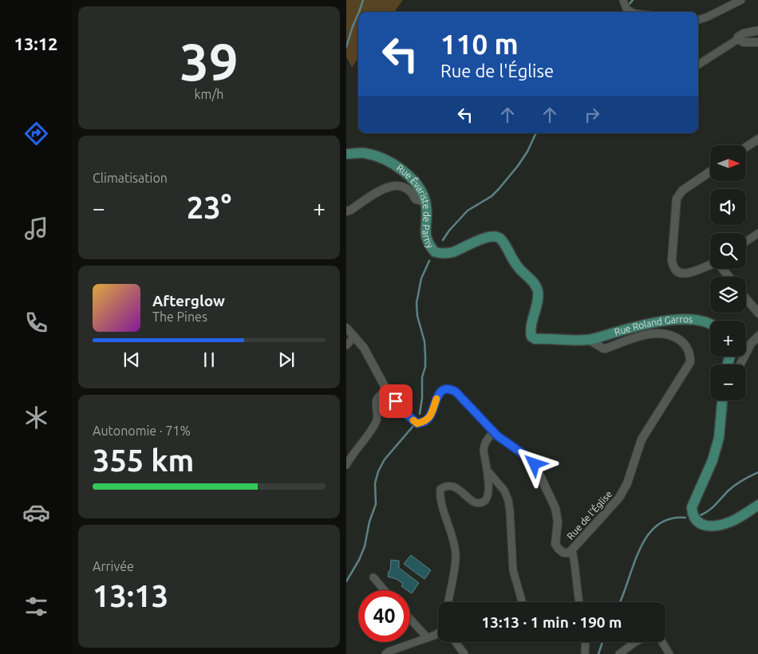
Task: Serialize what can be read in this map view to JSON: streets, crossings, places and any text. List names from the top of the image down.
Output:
{
  "streets": {
    "main road": ["Rue Évariste de Parny", "Rue Roland Garros"],
    "street": ["Rue de l'Église"]
  },
  "crossings": [
    ["Rue Évariste de Parny", "Rue Roland Garros"],
    ["Rue Évariste de Parny", "Rue de l'Église"],
    ["Rue Roland Garros", "Rue de l'Église"]
  ],
  "north": "right",
  "page": {
    "tabs": "13:12",
    "tile": [
      ["39", "km/h"],
      "Climatisation",
      ["Autonomie · 71%", "355 km"],
      ["Arrivée", "13:13"]
    ],
    "turn": ["110 m", "Rue de l'Église"],
    "map_buttons": ["+", "−"],
    "heat": ["−", "23°", "+"],
    "song": ["Afterglow", "The Pines"],
    "limit": "40",
    "trip": "13:13 · 1 min · 190 m"
  }
}
